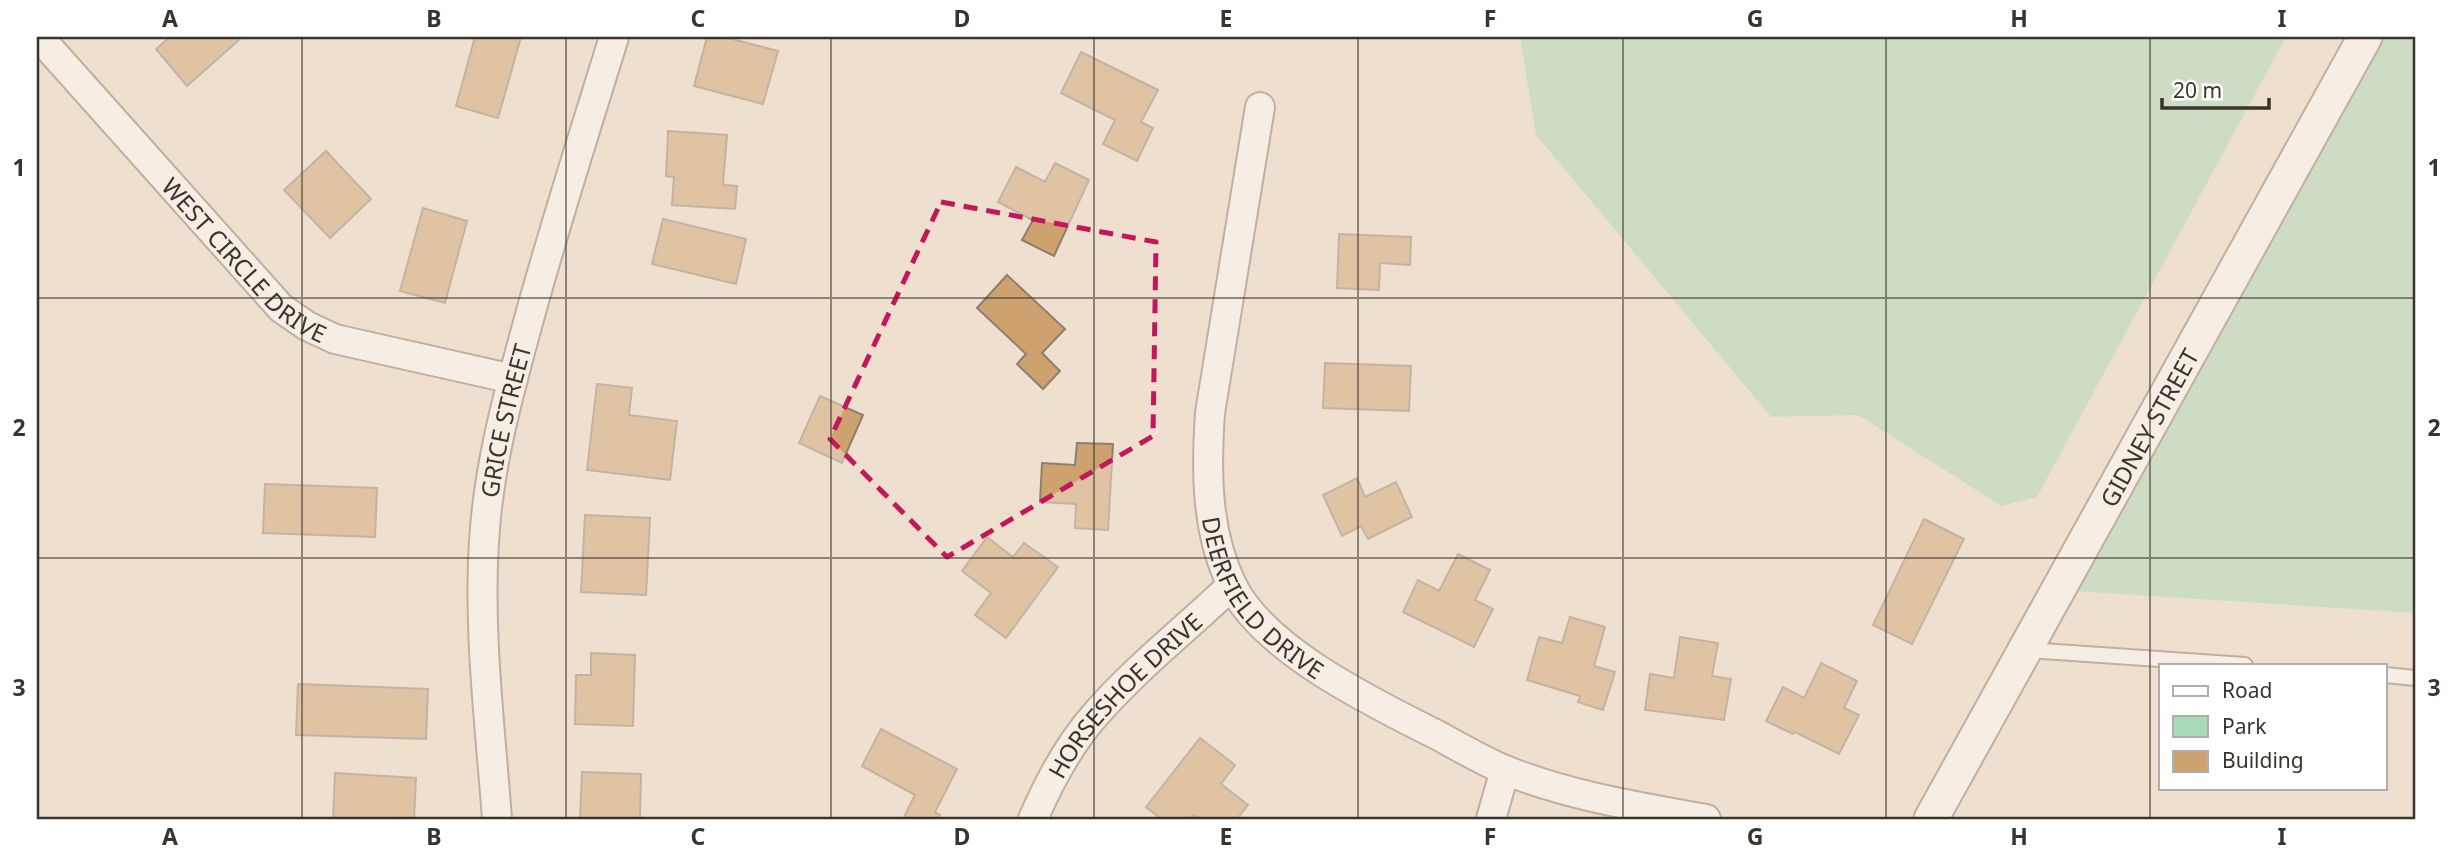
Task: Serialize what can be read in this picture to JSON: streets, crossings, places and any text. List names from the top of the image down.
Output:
{
  "streets": {
    "street": [
      "WEST CIRCLE DRIVE",
      "GRICE STREET",
      "GIDNEY STREET",
      "DEERFIELD DRIVE",
      "HORSESHOE DRIVE"
    ]
  },
  "crossings": [
    ["WEST CIRCLE DRIVE", "GRICE STREET"],
    ["DEERFIELD DRIVE", "HORSESHOE DRIVE"]
  ],
  "legend": ["Road", "Park", "Building"],
  "scale_bar": "20 m",
  "grid": {
    "columns": [
      "A",
      "B",
      "C",
      "D",
      "E",
      "F",
      "G",
      "H",
      "I"
    ],
    "rows": ["1", "2", "3"]
  }
}
